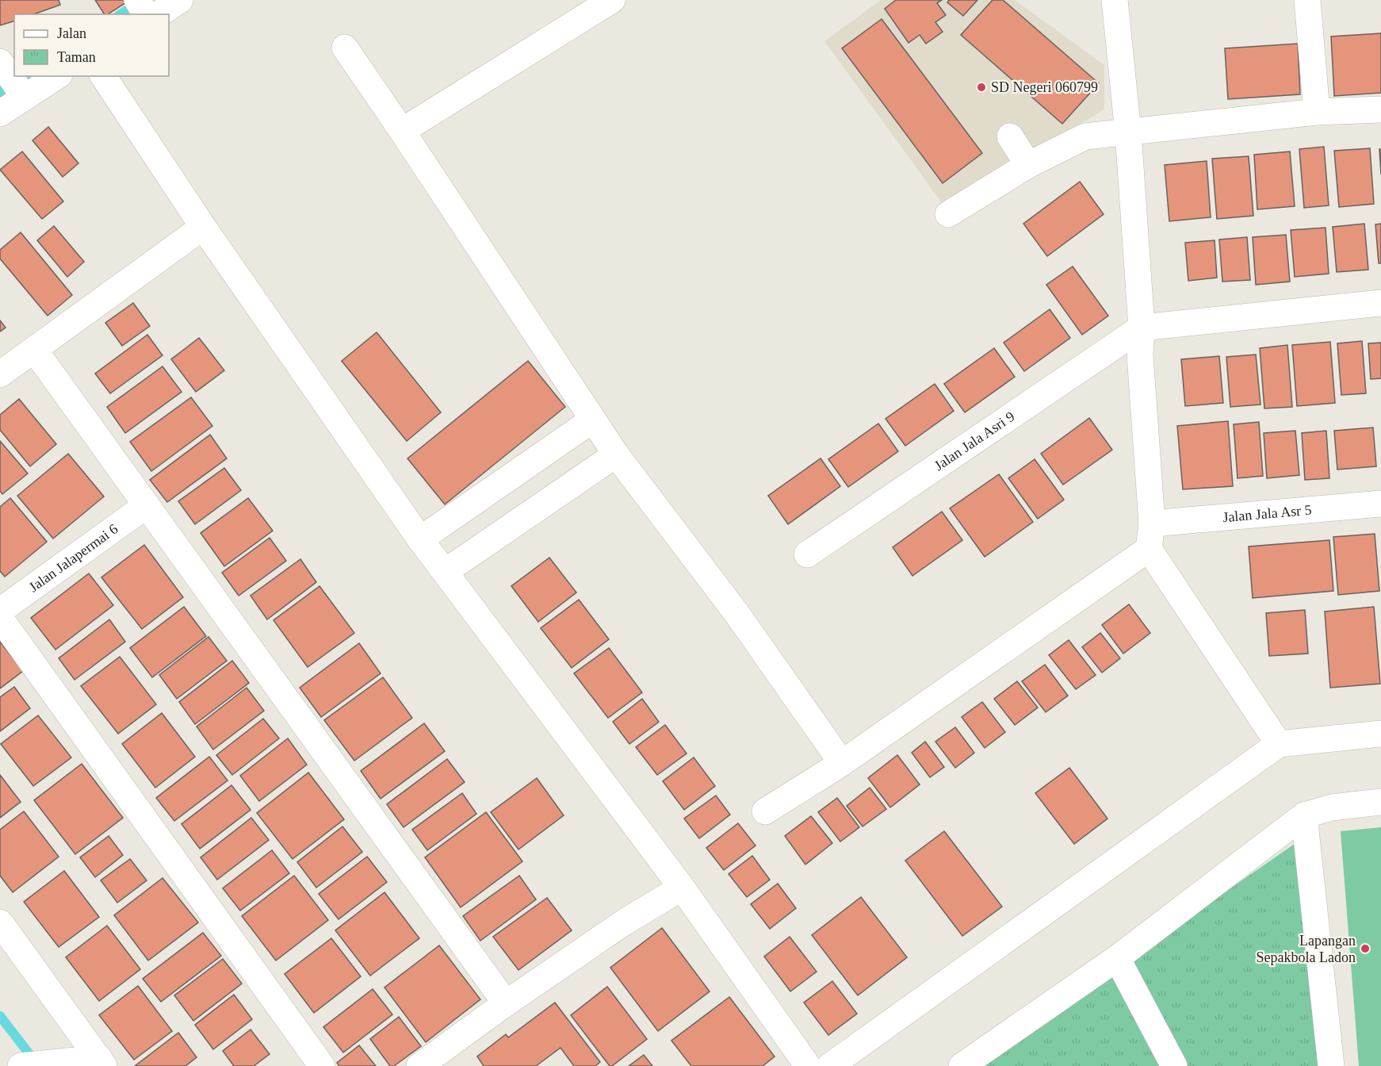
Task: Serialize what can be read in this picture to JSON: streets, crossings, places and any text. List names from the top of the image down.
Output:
{
  "streets": {
    "street": ["Jalan Jala Asri 9", "Jalan Jala Asr 5", "Jalan Jalapermai 6"]
  },
  "places": ["SD Negeri 060799", "Lapangan Sepakbola Ladon"],
  "legend": ["Jalan", "Taman"]
}
